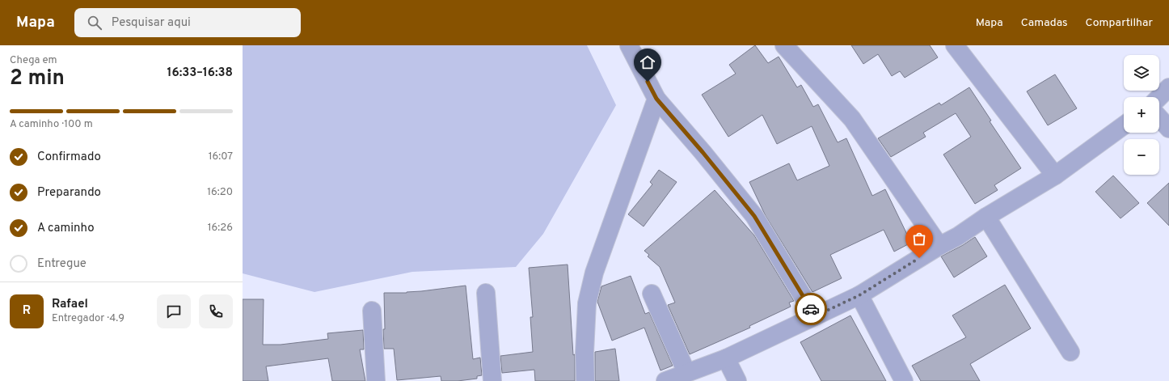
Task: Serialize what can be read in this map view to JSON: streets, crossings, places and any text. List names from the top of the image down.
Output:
{
  "page": {
    "header": "Mapa",
    "search": "Pesquisar aqui",
    "nav": ["Mapa", "Camadas", "Compartilhar"],
    "heading": ["2 min", "Chega em", "16:33–16:38"],
    "panel": ["Rafael", "Entregador · 4.9"],
    "map_buttons": ["+", "−"],
    "bar": "A caminho · 100 m",
    "list": [
      ["Confirmado", "16:07"],
      ["Preparando", "16:20"],
      ["A caminho", "16:26"],
      "Entregue"
    ],
    "round": "R"
  }
}
